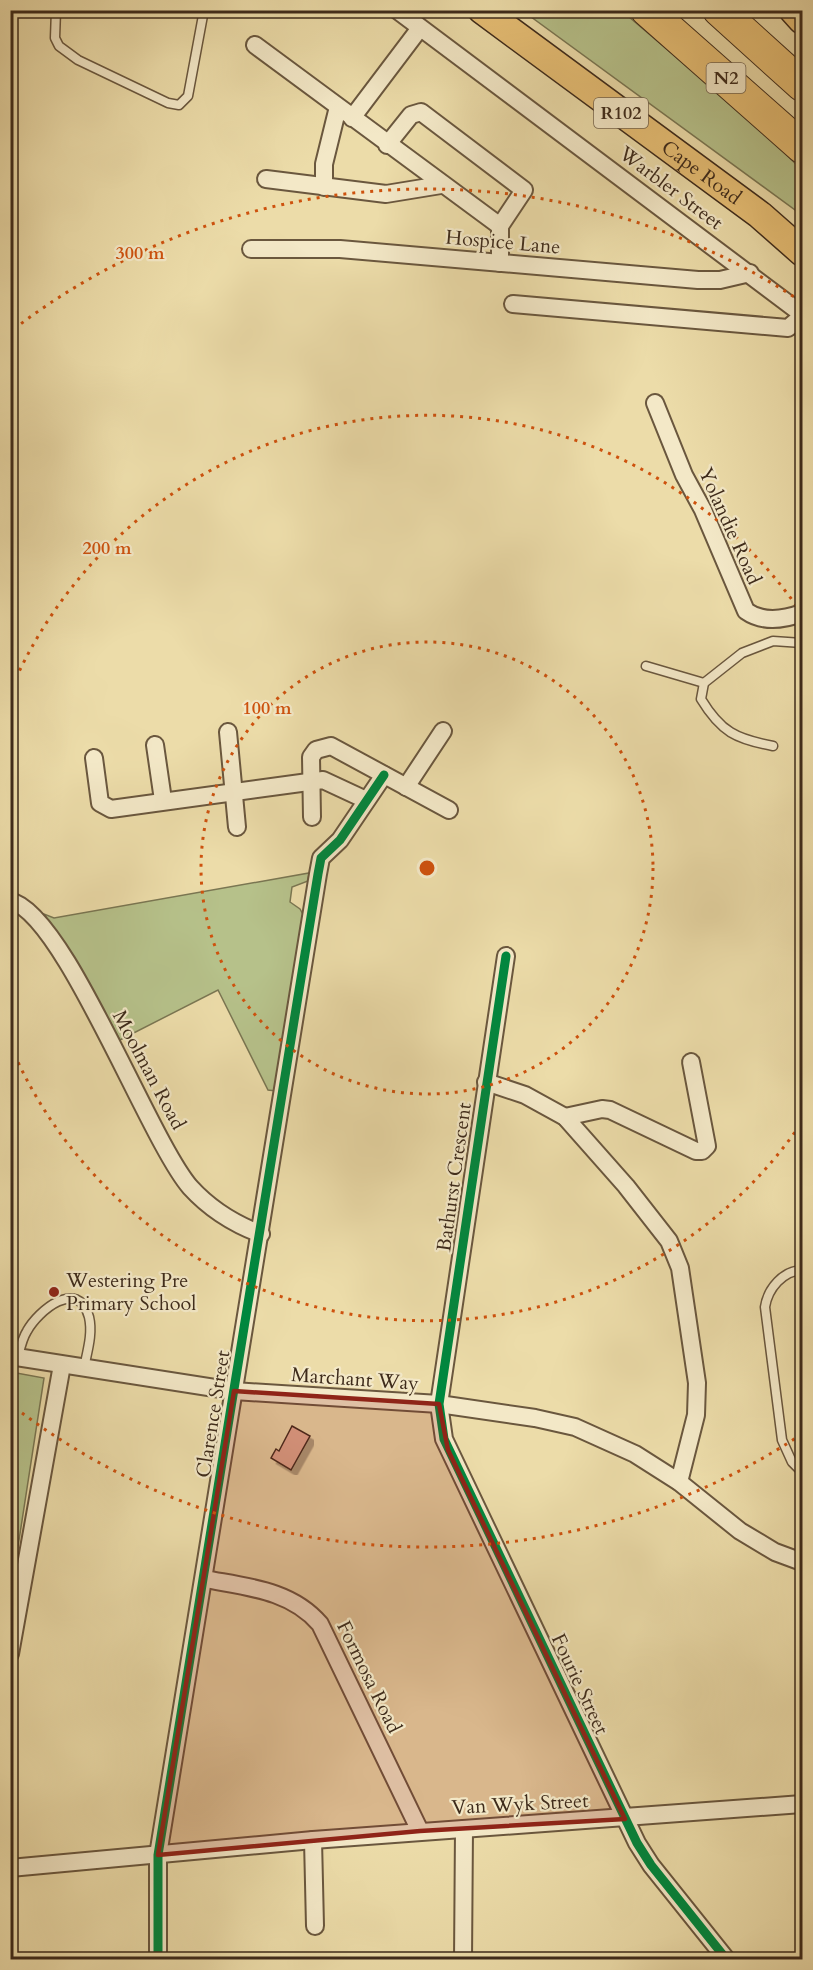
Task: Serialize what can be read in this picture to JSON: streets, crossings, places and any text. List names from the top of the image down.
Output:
{
  "streets": {
    "highway": ["N2"],
    "main road": ["R102", "Cape Road"],
    "street": [
      "Warbler Street",
      "Hospice Lane",
      "Yolandie Road",
      "Moolman Road",
      "Bathurst Crescent",
      "Marchant Way",
      "Clarence Street",
      "Formosa Road",
      "Fourie Street",
      "Van Wyk Street"
    ]
  },
  "crossings": [
    ["Warbler Street", "Hospice Lane"],
    ["Moolman Road", "Clarence Street"],
    ["Bathurst Crescent", "Marchant Way"],
    ["Bathurst Crescent", "Fourie Street"],
    ["Marchant Way", "Clarence Street"],
    ["Marchant Way", "Fourie Street"],
    ["Clarence Street", "Formosa Road"],
    ["Clarence Street", "Van Wyk Street"],
    ["Formosa Road", "Van Wyk Street"],
    ["Fourie Street", "Van Wyk Street"]
  ],
  "places": ["Westering Pre Primary School"],
  "rings": ["300 m", "200 m", "100 m"]
}
